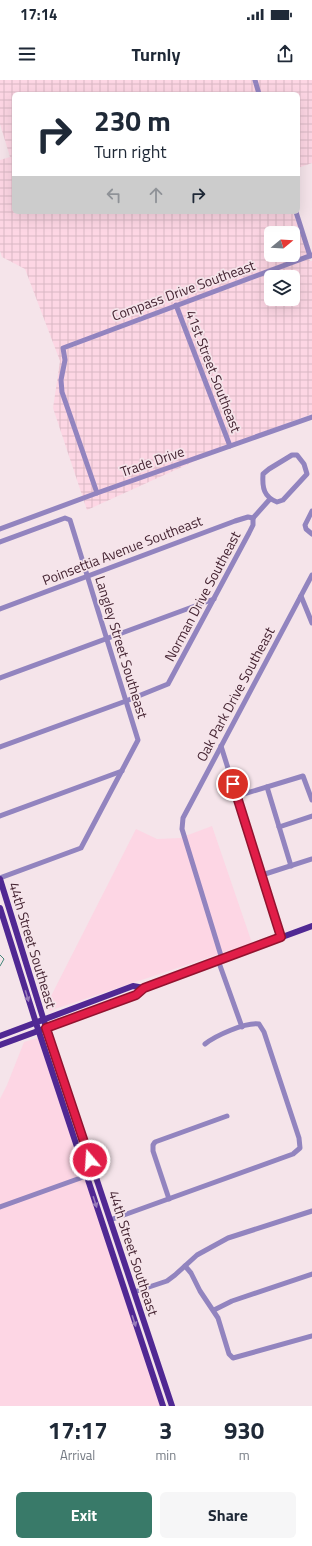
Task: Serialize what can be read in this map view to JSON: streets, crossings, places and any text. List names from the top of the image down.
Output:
{
  "streets": {
    "main road": ["44th Street Southeast"],
    "street": [
      "Compass Drive Southeast",
      "41st Street Southeast",
      "Trade Drive",
      "Poinsettia Avenue Southeast",
      "Norman Drive Southeast",
      "Langley Street Southeast",
      "Oak Park Drive Southeast"
    ]
  },
  "crossings": [
    ["Compass Drive Southeast", "41st Street Southeast"],
    ["Compass Drive Southeast", "Trade Drive"],
    ["41st Street Southeast", "Trade Drive"],
    ["Poinsettia Avenue Southeast", "Norman Drive Southeast"],
    ["Poinsettia Avenue Southeast", "Langley Street Southeast"],
    ["Norman Drive Southeast", "Langley Street Southeast"]
  ],
  "north": "right",
  "page": {
    "status": "17:14",
    "header": "Turnly",
    "turn": ["230 m", "Turn right"],
    "eta": [
      "17:17",
      "Arrival",
      "3",
      "min",
      "930",
      "m"
    ],
    "buttons": ["Exit", "Share"]
  }
}
